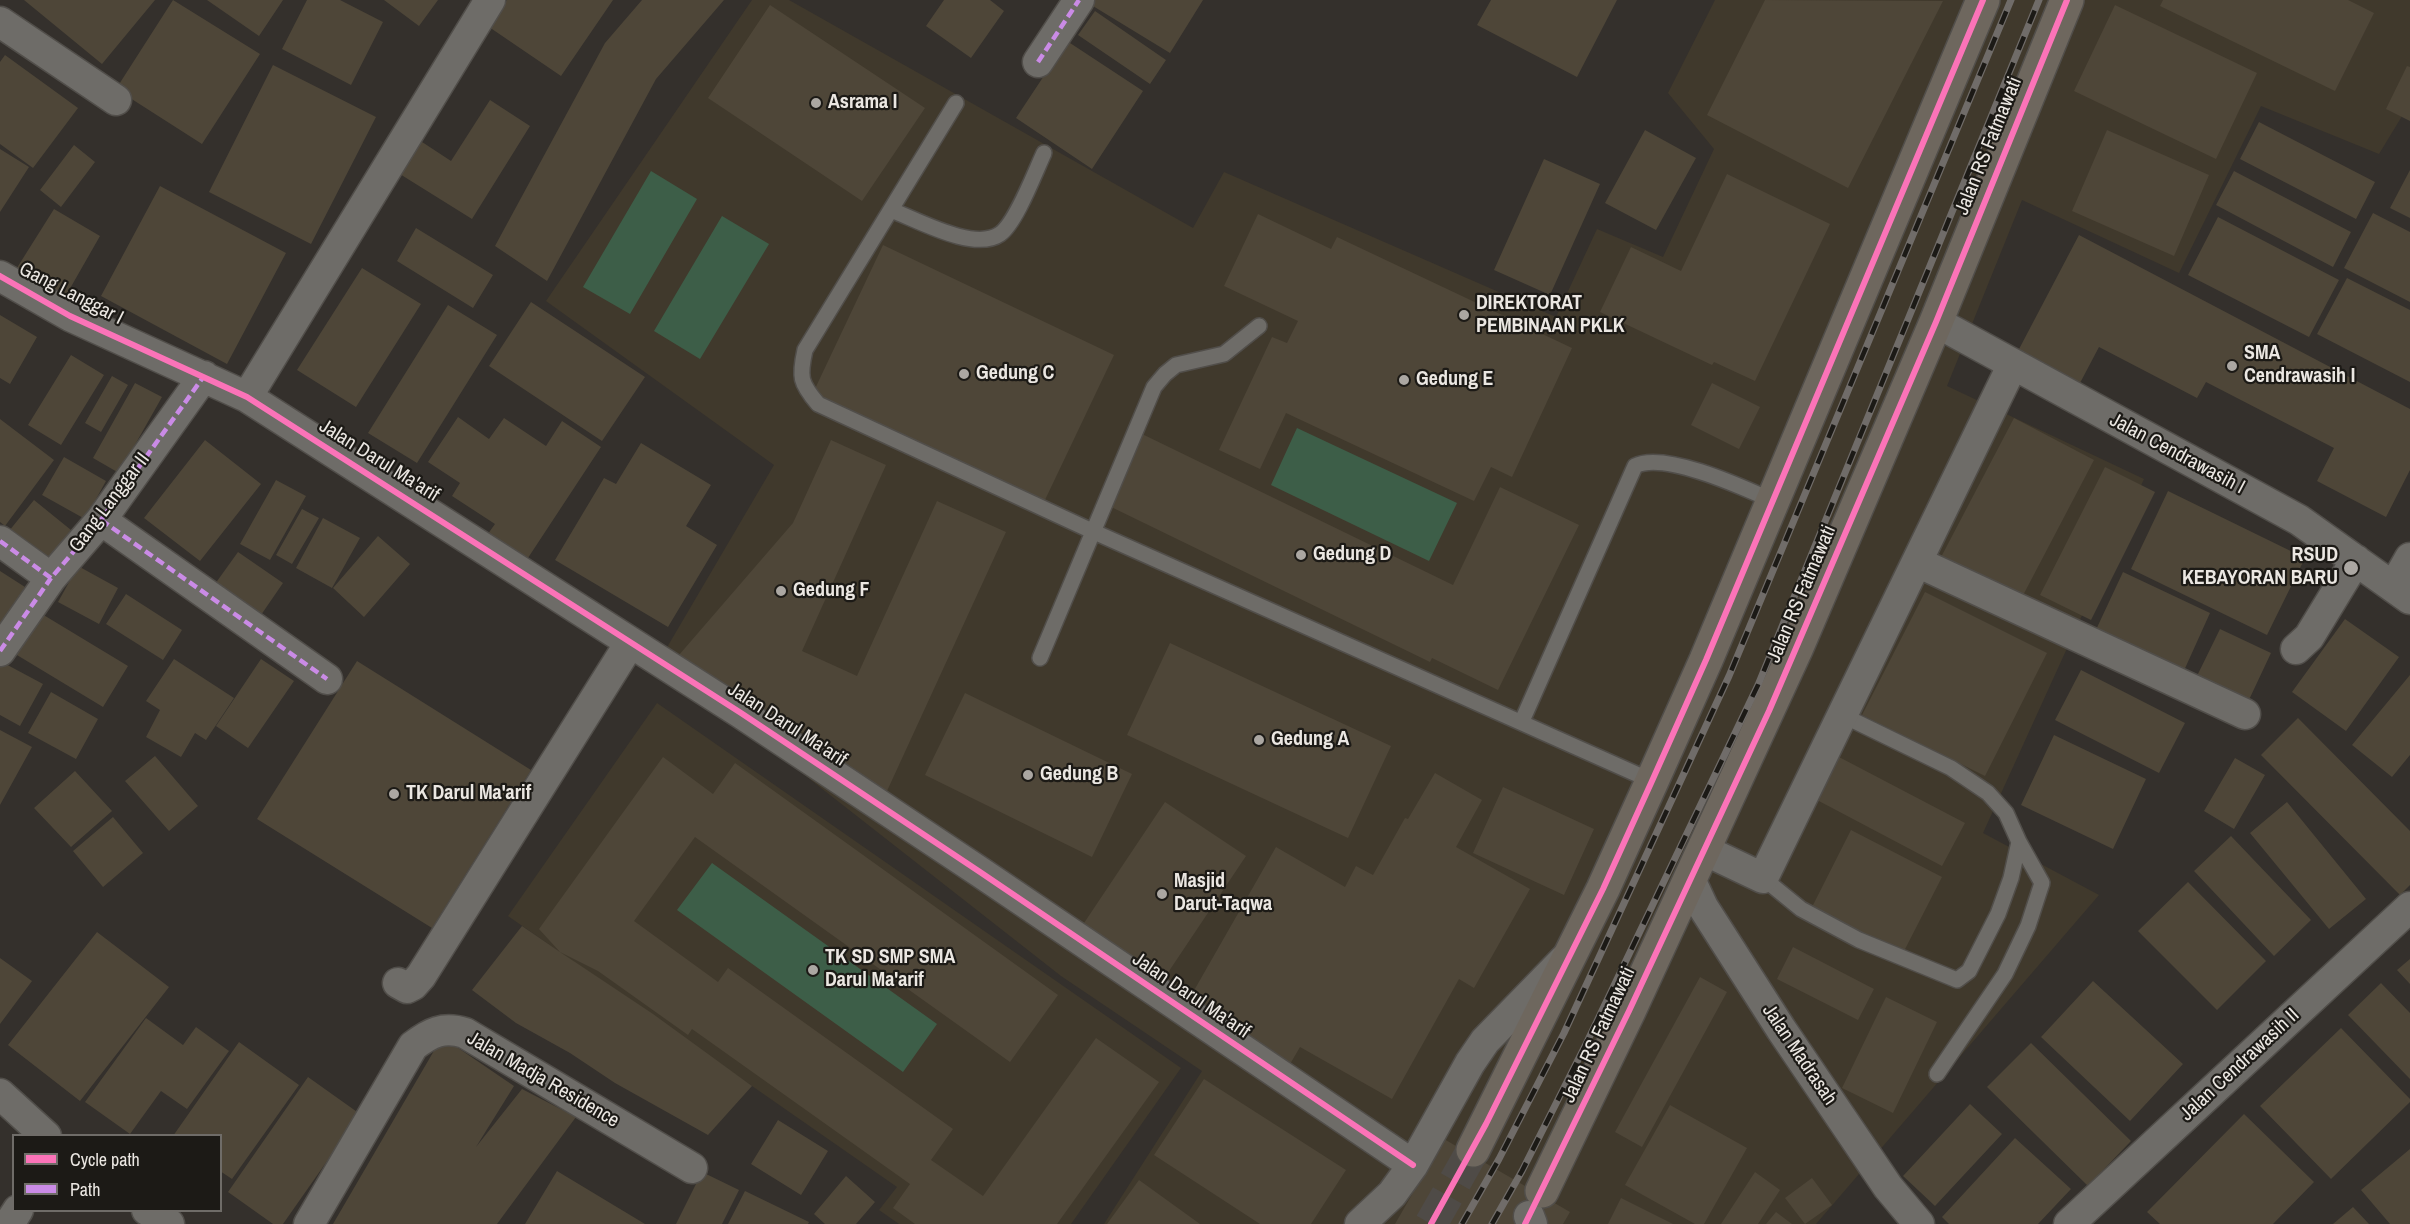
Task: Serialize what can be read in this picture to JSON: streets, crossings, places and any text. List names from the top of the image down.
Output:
{
  "streets": {
    "main road": ["Jalan RS Fatmawati"],
    "street": [
      "Gang Langgar I",
      "Jalan Cendrawasih I",
      "Jalan Darul Ma'arif",
      "Gang Langgar II",
      "Jalan Madrasah",
      "Jalan Cendrawasih II",
      "Jalan Madja Residence"
    ]
  },
  "crossings": [
    ["Jalan RS Fatmawati", "Jalan Cendrawasih I"],
    ["Jalan RS Fatmawati", "Jalan Madrasah"],
    ["Gang Langgar I", "Jalan Darul Ma'arif"],
    ["Jalan Darul Ma'arif", "Gang Langgar II"]
  ],
  "places": [
    "Asrama I",
    "DIREKTORAT PEMBINAAN PKLK",
    "SMA Cendrawasih I",
    "Gedung C",
    "Gedung E",
    "Gedung D",
    "RSUD KEBAYORAN BARU",
    "Gedung F",
    "Gedung A",
    "Gedung B",
    "TK Darul Ma'arif",
    "Masjid Darut-Taqwa",
    "TK SD SMP SMA Darul Ma'arif"
  ],
  "legend": ["Cycle path", "Path"]
}
